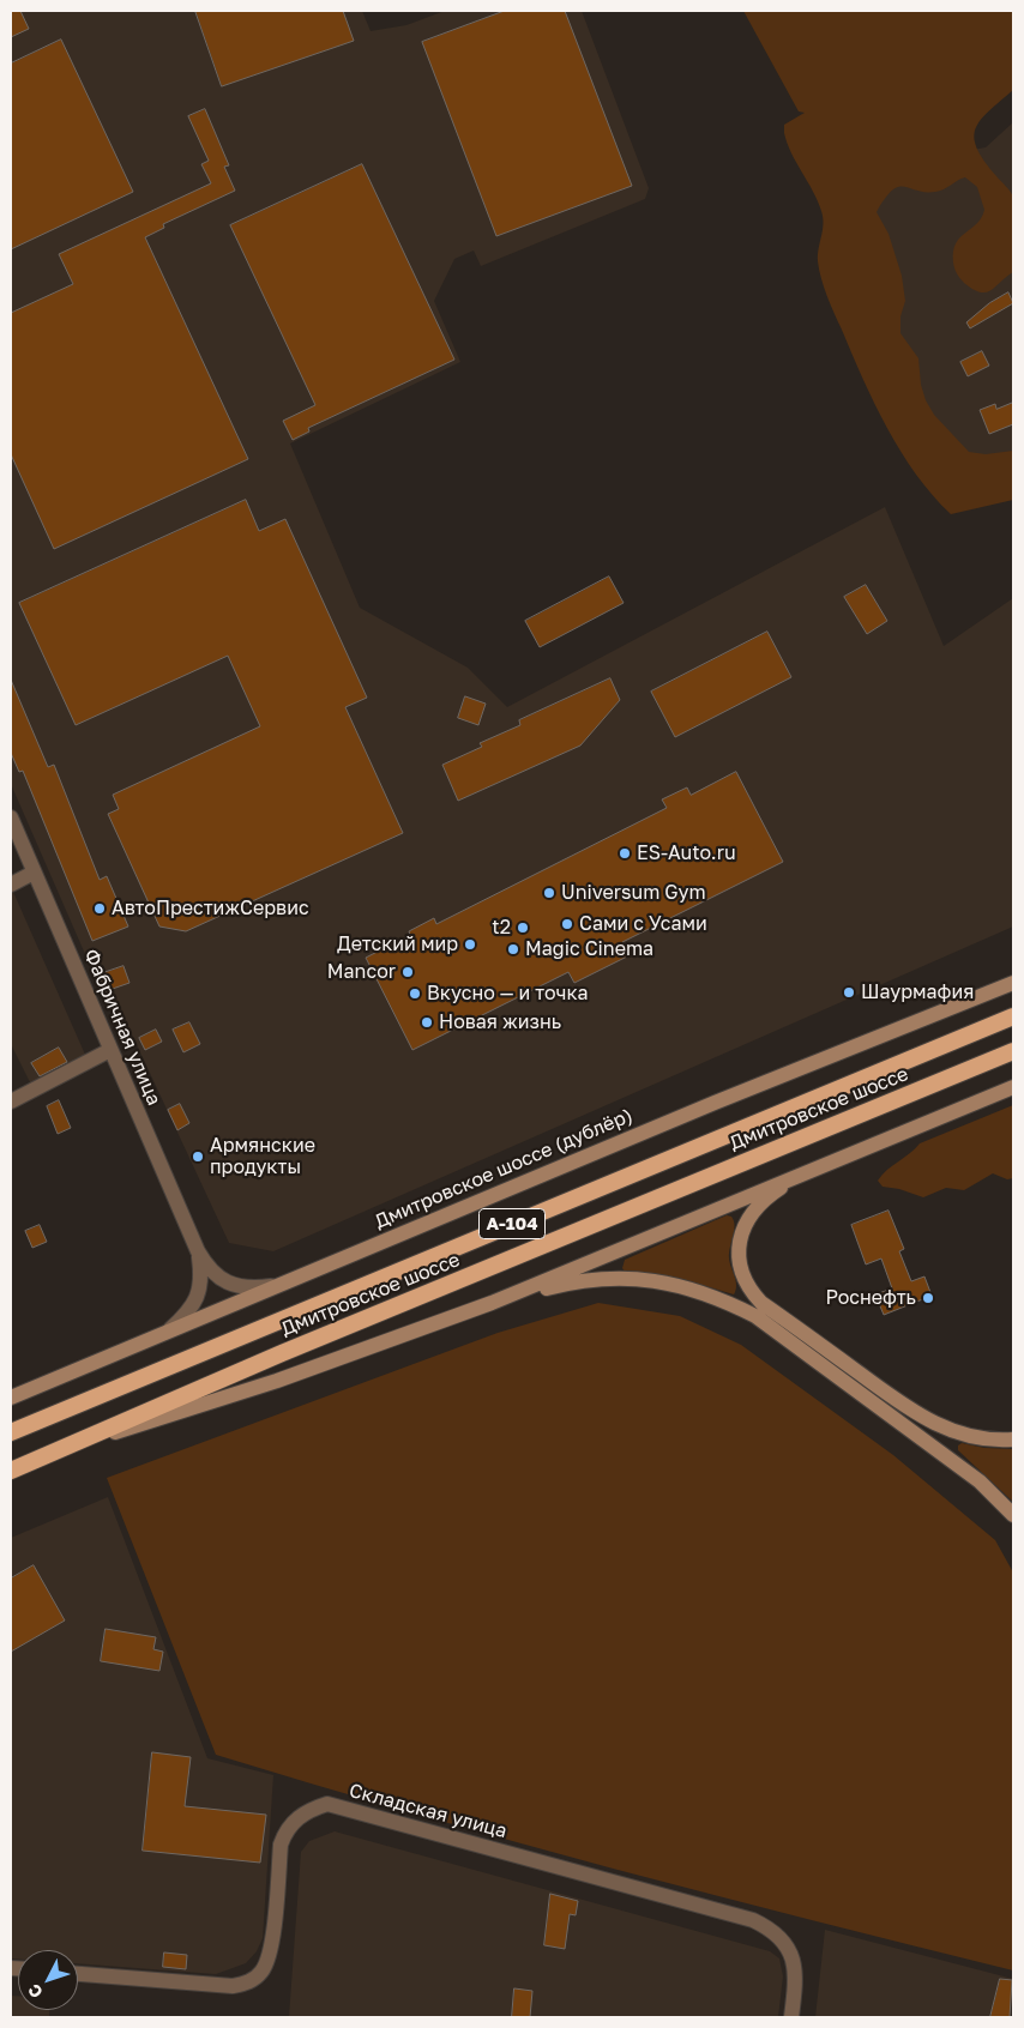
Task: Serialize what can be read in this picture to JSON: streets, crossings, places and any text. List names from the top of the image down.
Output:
{
  "streets": {
    "highway": ["Дмитровское шоссе", "А-104"],
    "main road": ["Дмитровское шоссе (дублёр)"],
    "street": ["Фабричная улица", "Складская улица"]
  },
  "crossings": [
    ["Фабричная улица", "Дмитровское шоссе (дублёр)"]
  ],
  "places": [
    "ES-Auto.ru",
    "Universum Gym",
    "АвтоПрестижСервис",
    "Сами с Усами",
    "t2",
    "Детский мир",
    "Magic Cinema",
    "Mancor",
    "Шаурмафия",
    "Вкусно — и точка",
    "Новая жизнь",
    "Армянские продукты",
    "Роснефть"
  ],
  "north": "bottom left"
}
